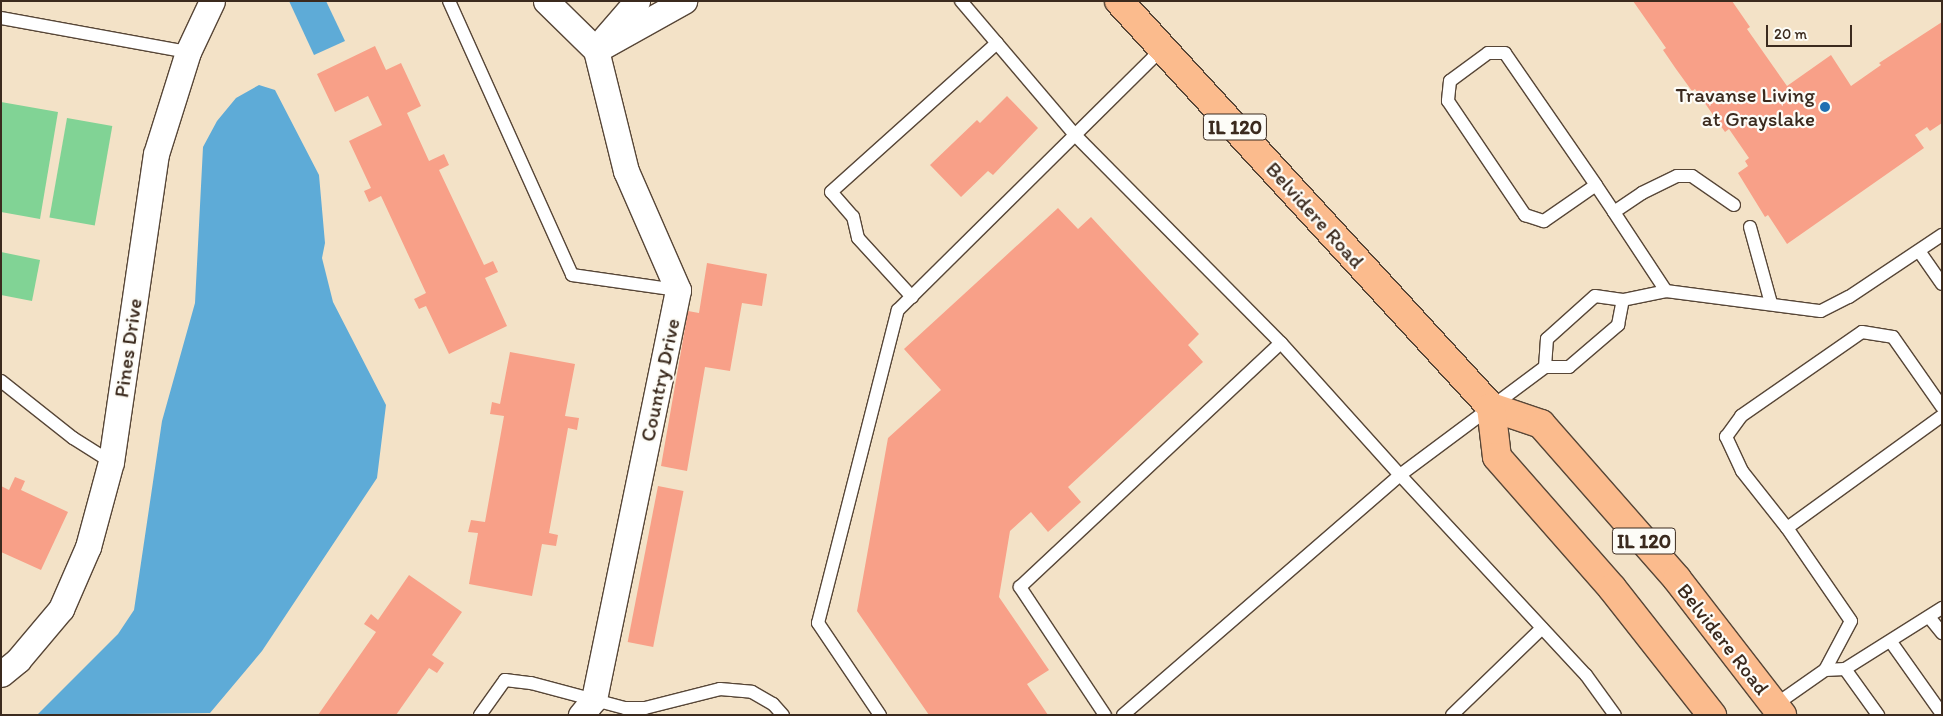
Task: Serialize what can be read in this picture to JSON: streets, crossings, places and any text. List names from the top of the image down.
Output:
{
  "streets": {
    "main road": ["IL 120", "Belvidere Road"],
    "street": ["Pines Drive", "Country Drive"]
  },
  "crossings": [
    ["IL 120", "Belvidere Road"]
  ],
  "places": ["Travanse Living at Grayslake"],
  "scale_bar": "20 m"
}
